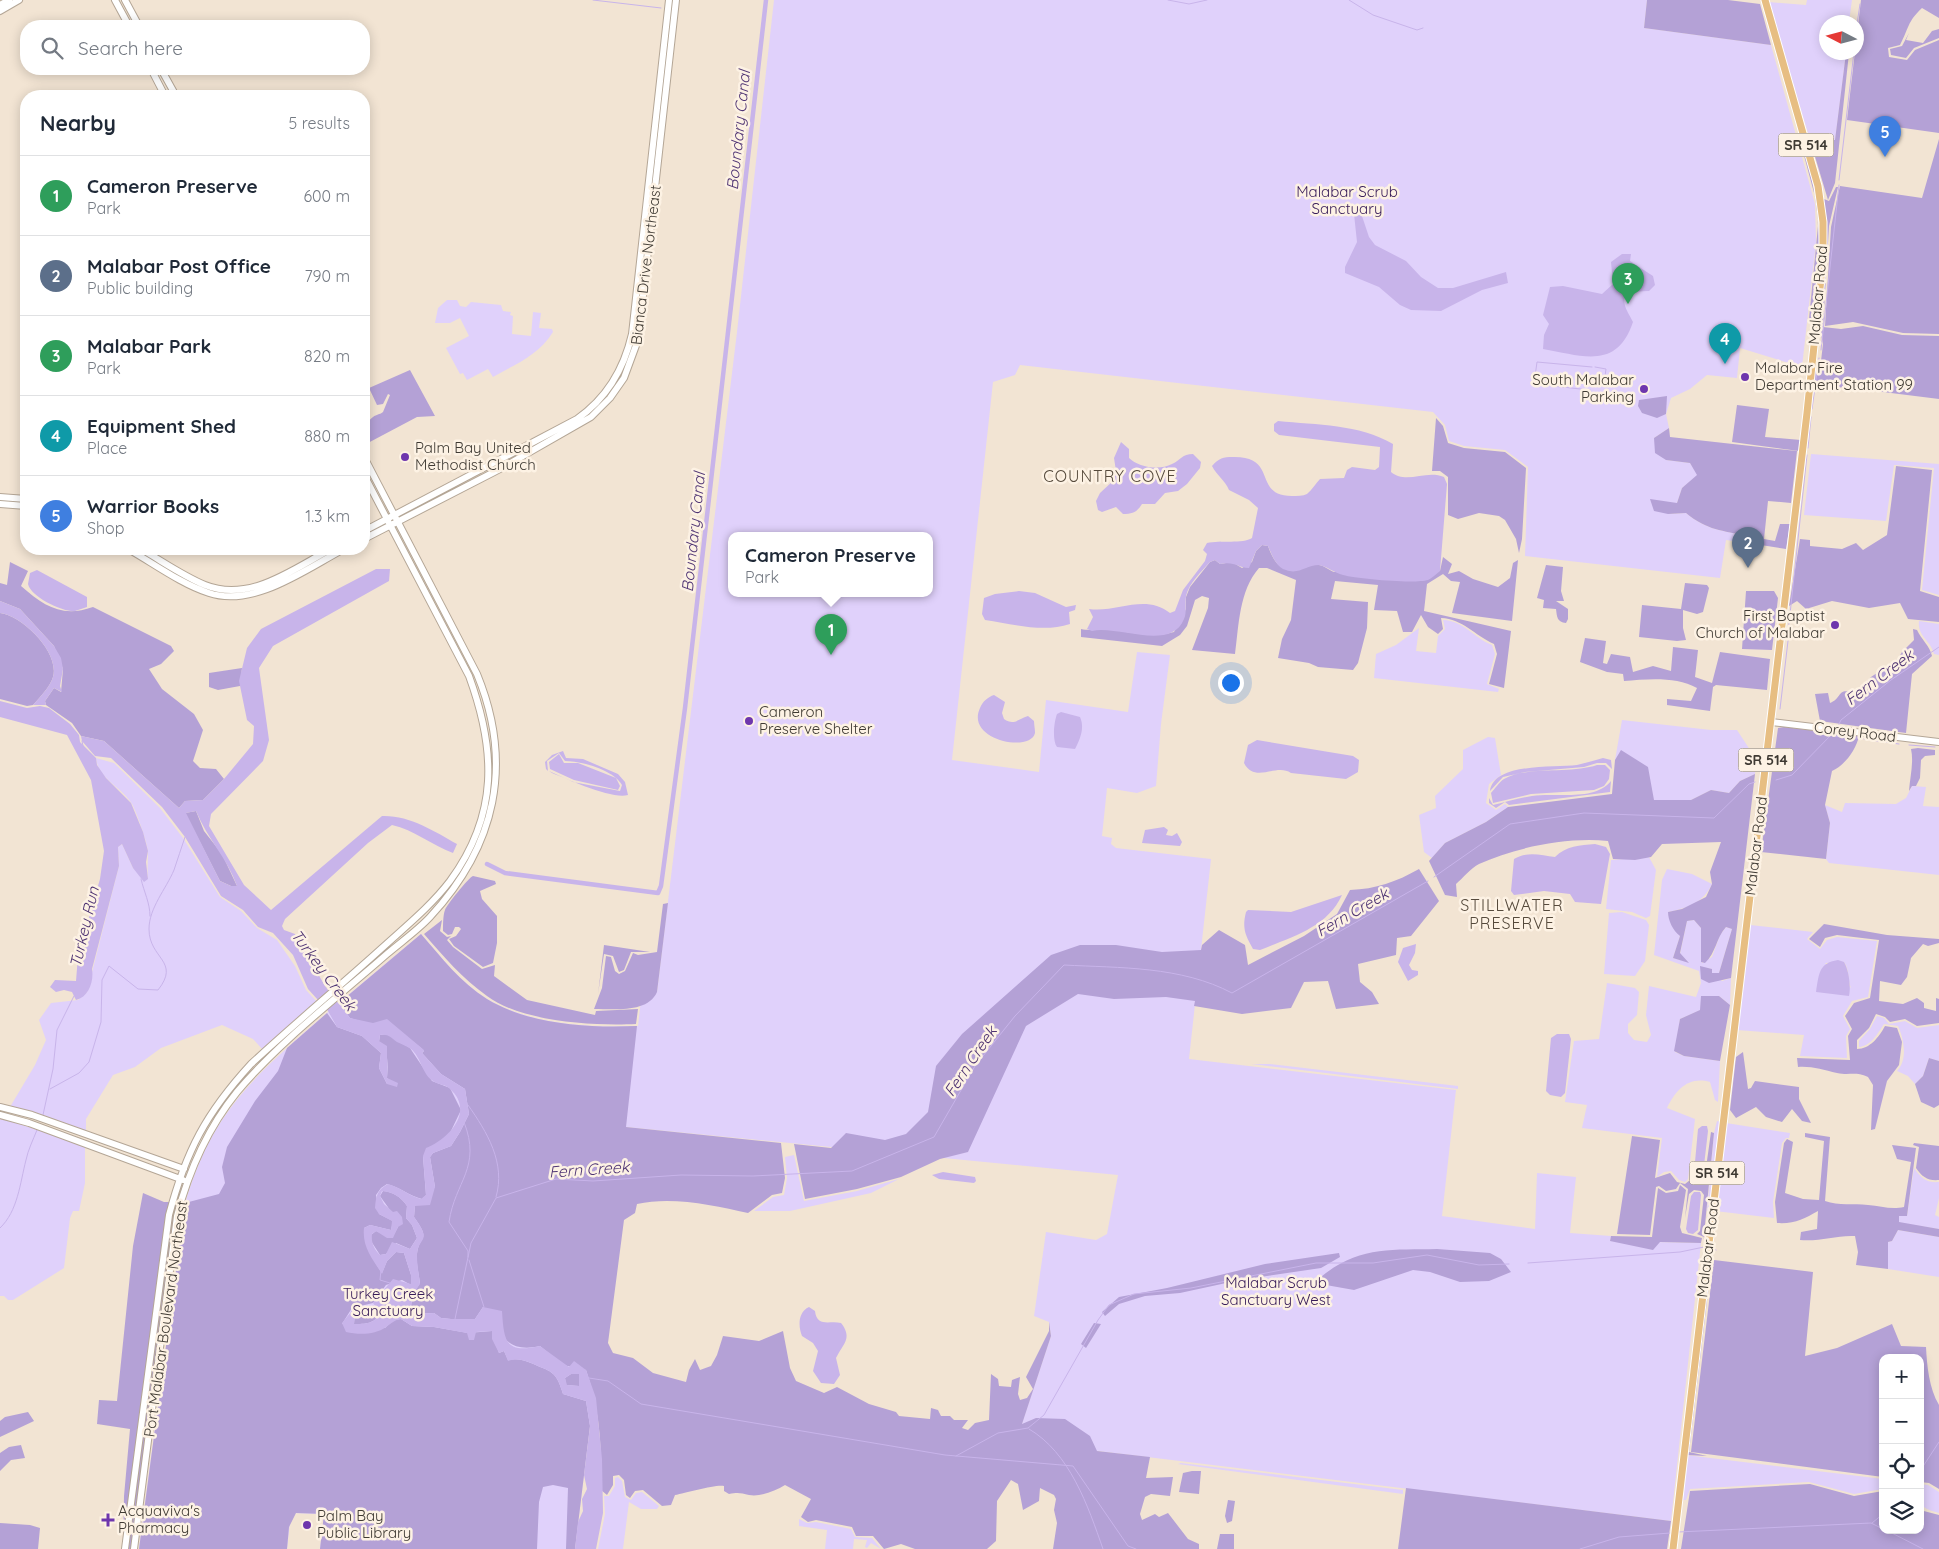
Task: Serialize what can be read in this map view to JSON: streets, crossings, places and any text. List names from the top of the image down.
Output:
{
  "streets": {
    "main road": ["SR 514", "Malabar Road"],
    "street": ["Bianca Drive Northeast", "Corey Road", "Port Malabar Boulevard Northeast"]
  },
  "crossings": [
    ["Bianca Drive Northeast", "Port Malabar Boulevard Northeast"],
    ["Malabar Road", "Corey Road"]
  ],
  "districts": ["COUNTRY COVE", "STILLWATER PRESERVE"],
  "water": [
    "Boundary Canal",
    "Fern Creek",
    "Turkey Run",
    "Turkey Creek"
  ],
  "parks": ["Malabar Scrub Sanctuary", "Malabar Scrub Sanctuary West", "Turkey Creek Sanctuary"],
  "places": {
    "other": [
      "Malabar Fire Department Station 99",
      "South Malabar Parking",
      "Palm Bay United Methodist Church",
      "First Baptist Church of Malabar",
      "Cameron Preserve Shelter",
      "Palm Bay Public Library"
    ],
    "health": ["Acquaviva's Pharmacy"]
  },
  "north": "left",
  "page": {
    "search": "Search here",
    "heading": ["Nearby", "5 results"],
    "pins": [
      "5",
      "3",
      "4",
      "2",
      "1"
    ],
    "list": [
      {
        "mark": "1",
        "name": "Cameron Preserve",
        "note": "Park",
        "value": "600 m"
      },
      {
        "mark": "2",
        "name": "Malabar Post Office",
        "note": "Public building",
        "value": "790 m"
      },
      {
        "mark": "3",
        "name": "Malabar Park",
        "note": "Park",
        "value": "820 m"
      },
      {
        "mark": "4",
        "name": "Equipment Shed",
        "note": "Place",
        "value": "880 m"
      },
      {
        "mark": "5",
        "name": "Warrior Books",
        "note": "Shop",
        "value": "1.3 km"
      }
    ],
    "popup": ["Cameron Preserve", "Park"],
    "map_buttons": ["+", "−"]
  }
}
